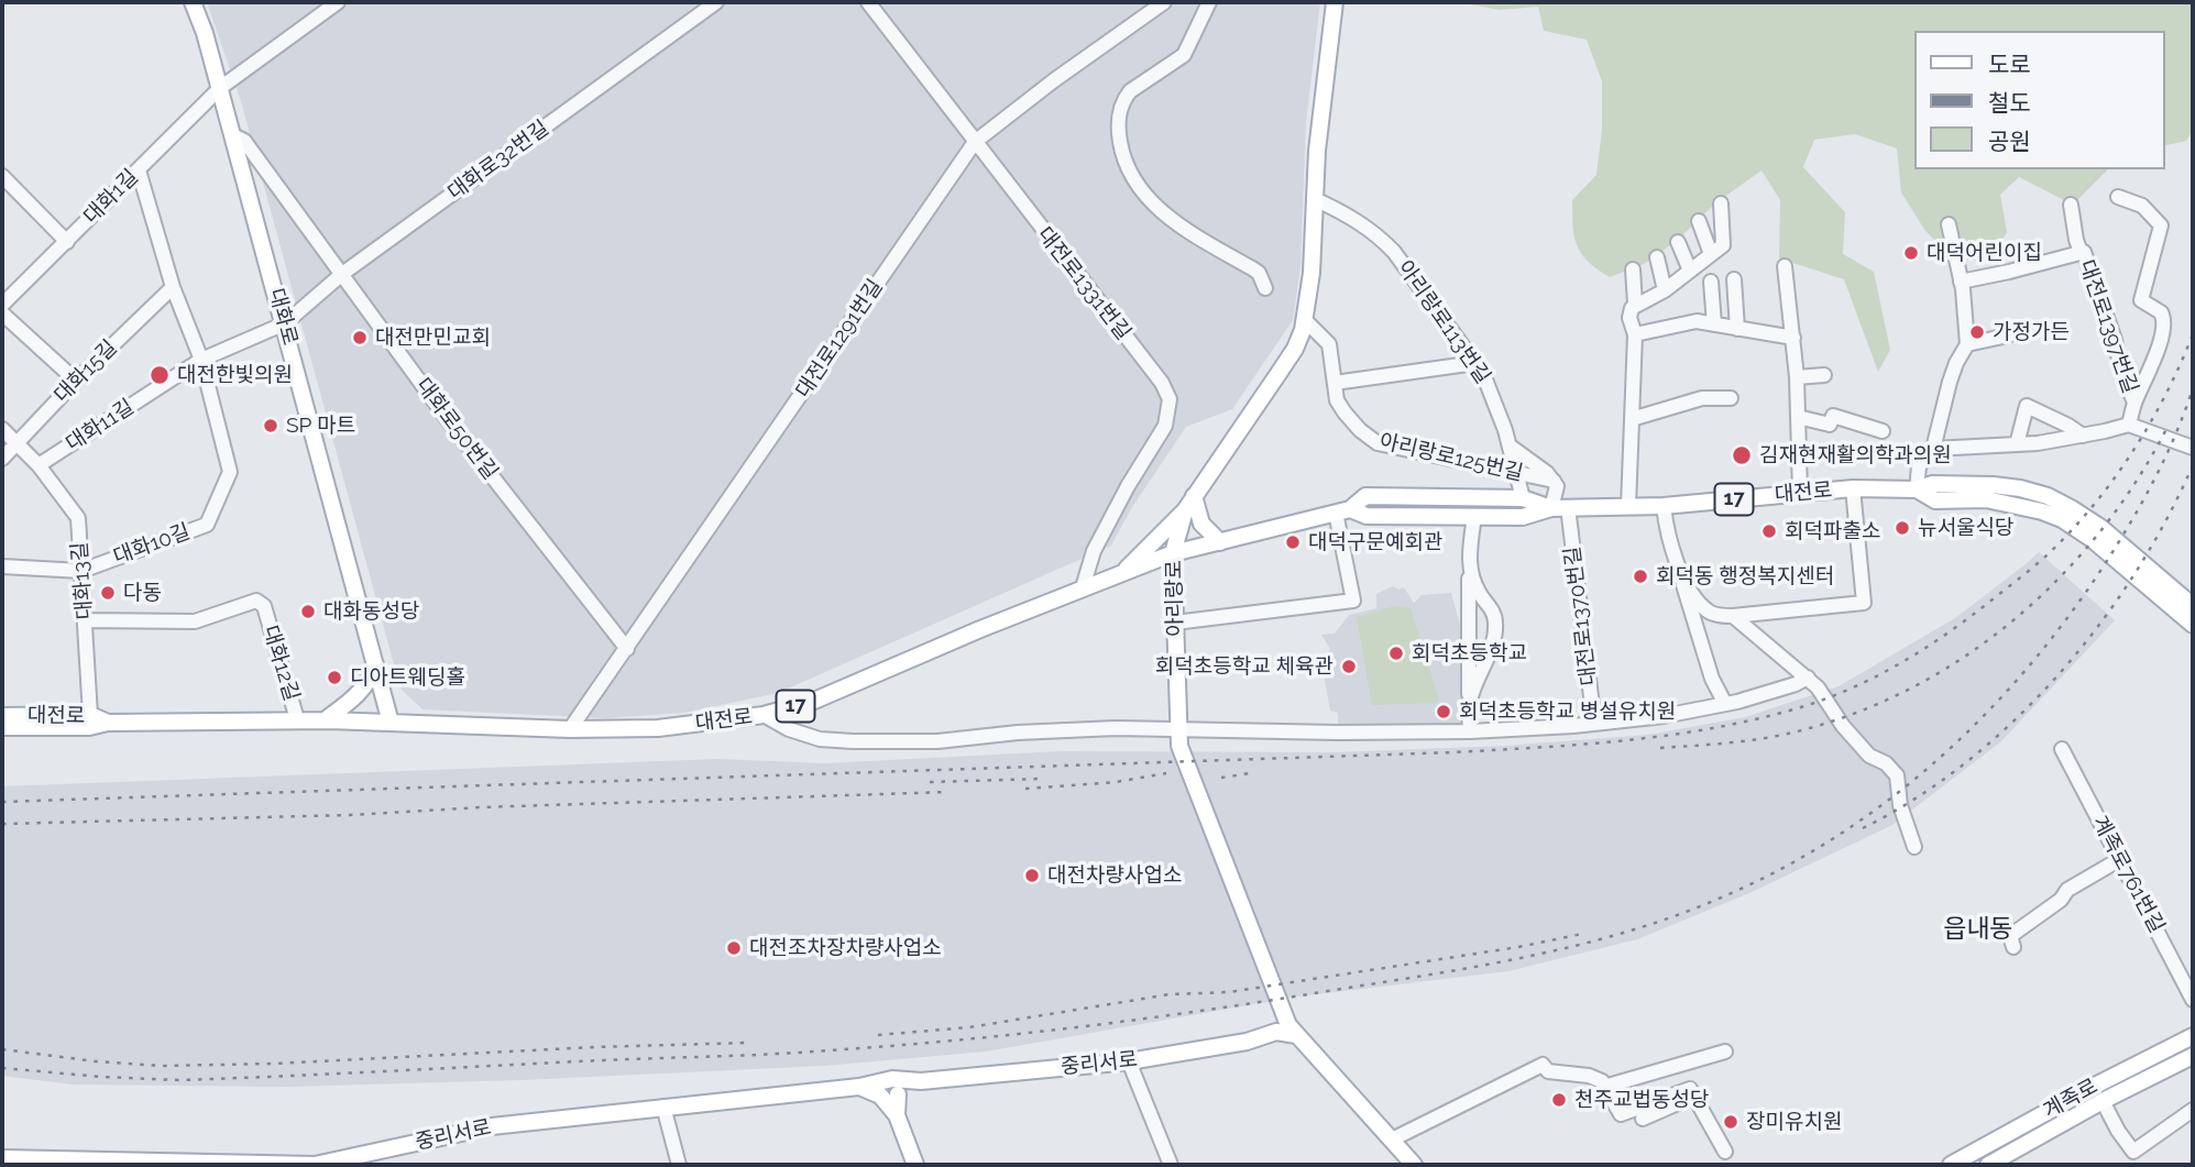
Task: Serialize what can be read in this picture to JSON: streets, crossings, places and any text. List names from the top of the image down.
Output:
{
  "streets": {
    "main road": [
      "대화로",
      "대전로",
      "17",
      "아리랑로",
      "중리서로",
      "계족로"
    ],
    "street": [
      "대화로32번길",
      "대화1길",
      "대전로1331번길",
      "아리랑로113번길",
      "대전로1397번길",
      "대전로1291번길",
      "대화15길",
      "대화11길",
      "대화로50번길",
      "아리랑로125번길",
      "대화10길",
      "대화13길",
      "대전로1370번길",
      "대화12길",
      "계족로761번길"
    ]
  },
  "crossings": [
    ["대화로32번길", "대화로"],
    ["대화로32번길", "대화11길"],
    ["대화로32번길", "대화로50번길"],
    ["대화1길", "대화로"],
    ["대화1길", "대화10길"],
    ["대전로1331번길", "대전로1291번길"],
    ["대전로1331번길", "대전로"],
    ["대화로", "대화11길"],
    ["대화로", "대화로50번길"],
    ["대화로", "대전로"],
    ["아리랑로113번길", "아리랑로125번길"],
    ["아리랑로113번길", "대전로"],
    ["아리랑로113번길", "아리랑로"],
    ["대전로1291번길", "대화로50번길"],
    ["대전로1291번길", "대전로"],
    ["대화15길", "대화10길"],
    ["대화15길", "대화13길"],
    ["대화11길", "대화10길"],
    ["대화11길", "대화13길"],
    ["아리랑로125번길", "아리랑로"],
    ["대전로", "대화13길"],
    ["대전로", "아리랑로"],
    ["대전로", "대전로1370번길"],
    ["대전로", "대화12길"],
    ["대화10길", "대화13길"],
    ["대화13길", "대화12길"],
    ["아리랑로", "중리서로"]
  ],
  "districts": ["읍내동"],
  "places": [
    "대덕어린이집",
    "가정가든",
    "대전만민교회",
    "대전한빛의원",
    "SP 마트",
    "김재현재활의학과의원",
    "뉴서울식당",
    "회덕파출소",
    "대덕구문예회관",
    "회덕동 행정복지센터",
    "다동",
    "대화동성당",
    "회덕초등학교",
    "회덕초등학교 체육관",
    "디아트웨딩홀",
    "회덕초등학교 병설유치원",
    "대전차량사업소",
    "대전조차장차량사업소",
    "천주교법동성당",
    "장미유치원"
  ],
  "legend": ["도로", "철도", "공원"]
}
